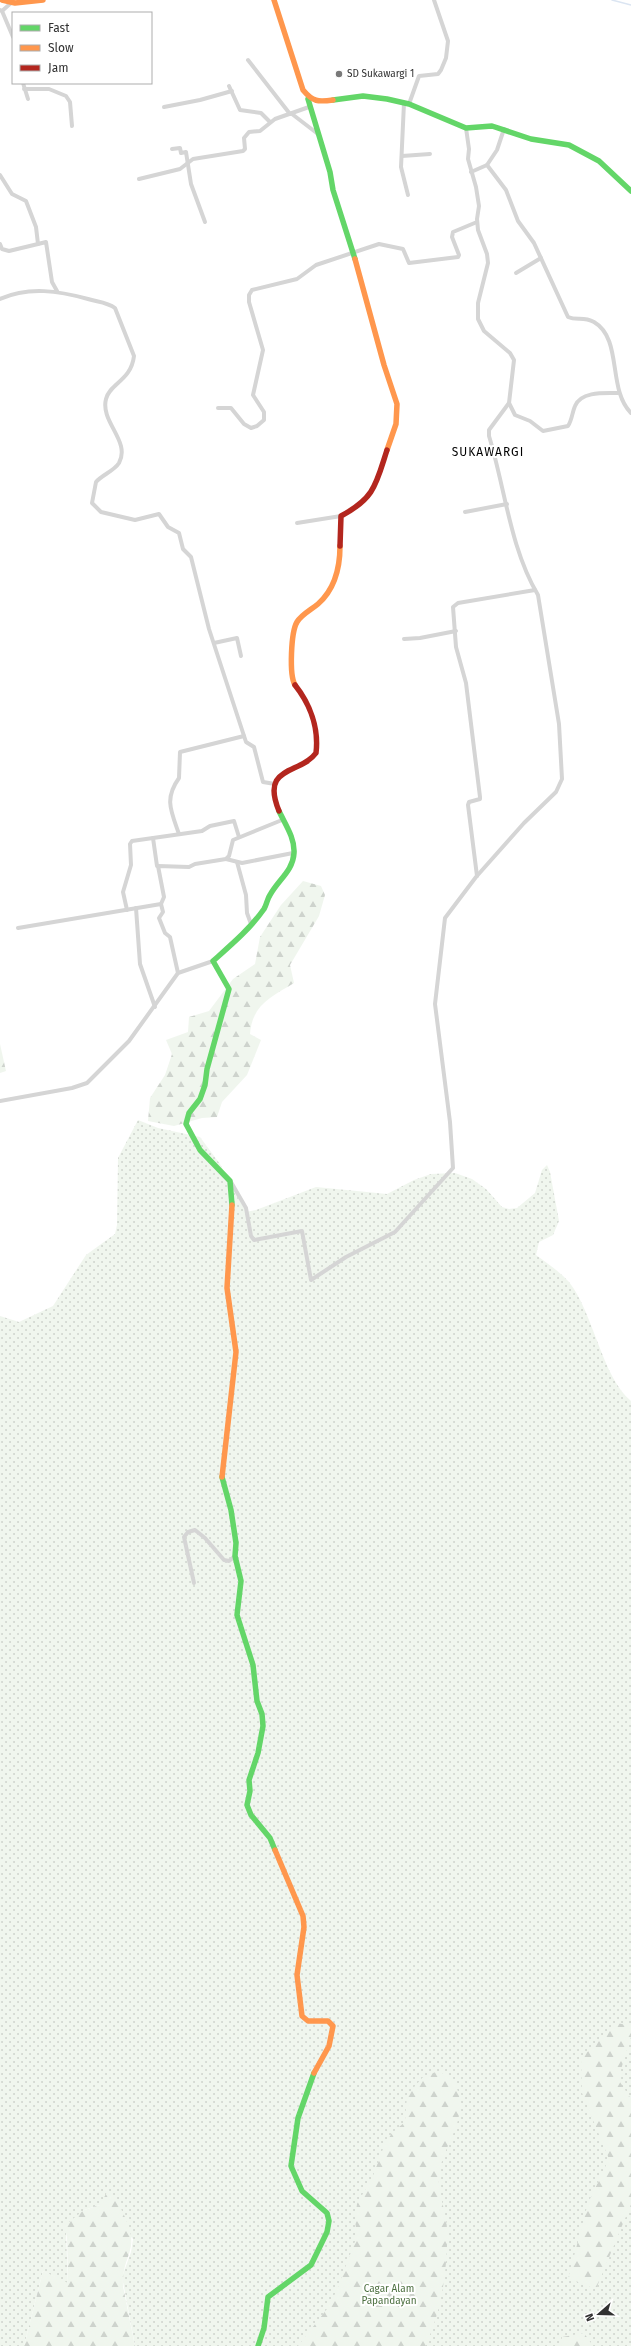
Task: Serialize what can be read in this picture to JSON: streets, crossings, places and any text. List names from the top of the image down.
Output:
{
  "districts": ["SUKAWARGI"],
  "parks": ["Cagar Alam Papandayan"],
  "places": ["SD Sukawargi 1"],
  "legend": ["Fast", "Slow", "Jam"],
  "north": "left"
}
